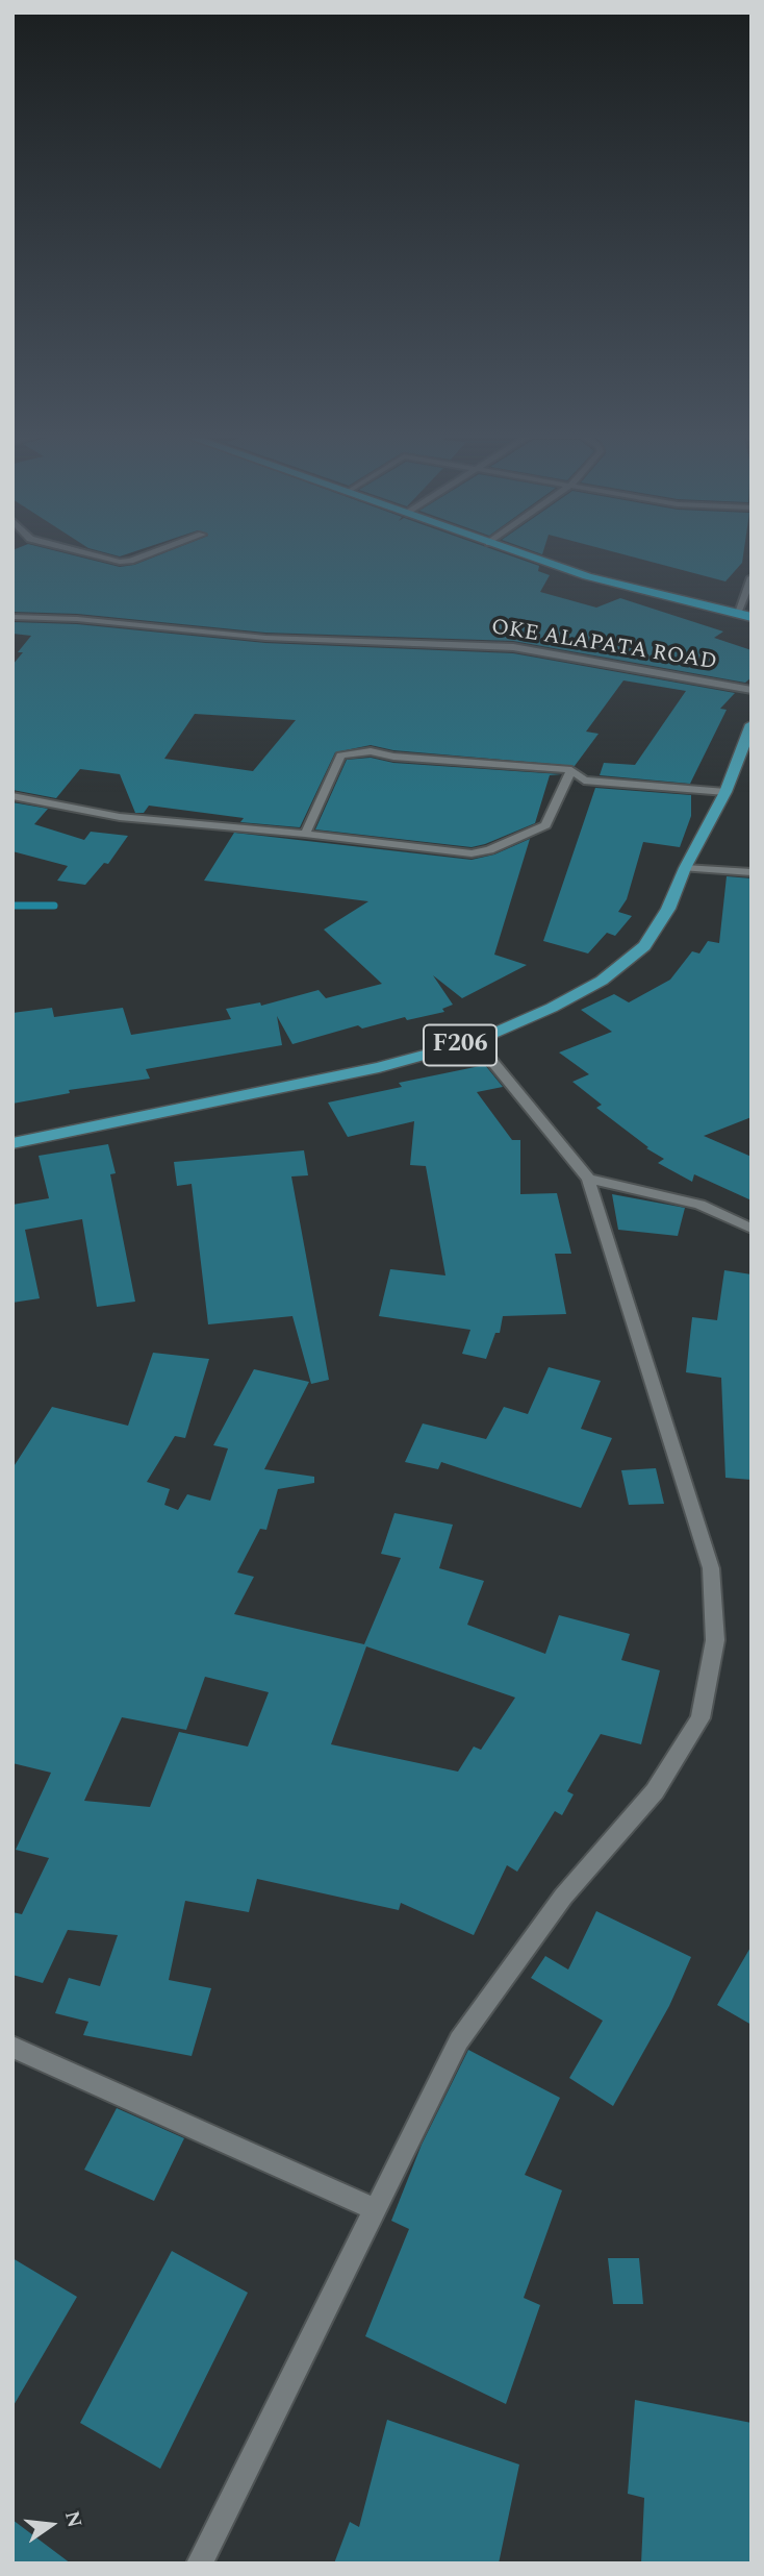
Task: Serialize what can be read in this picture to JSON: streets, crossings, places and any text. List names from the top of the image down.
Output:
{
  "streets": {
    "main road": ["F206"],
    "street": ["OKE ALAPATA ROAD"]
  },
  "north": "right"
}
